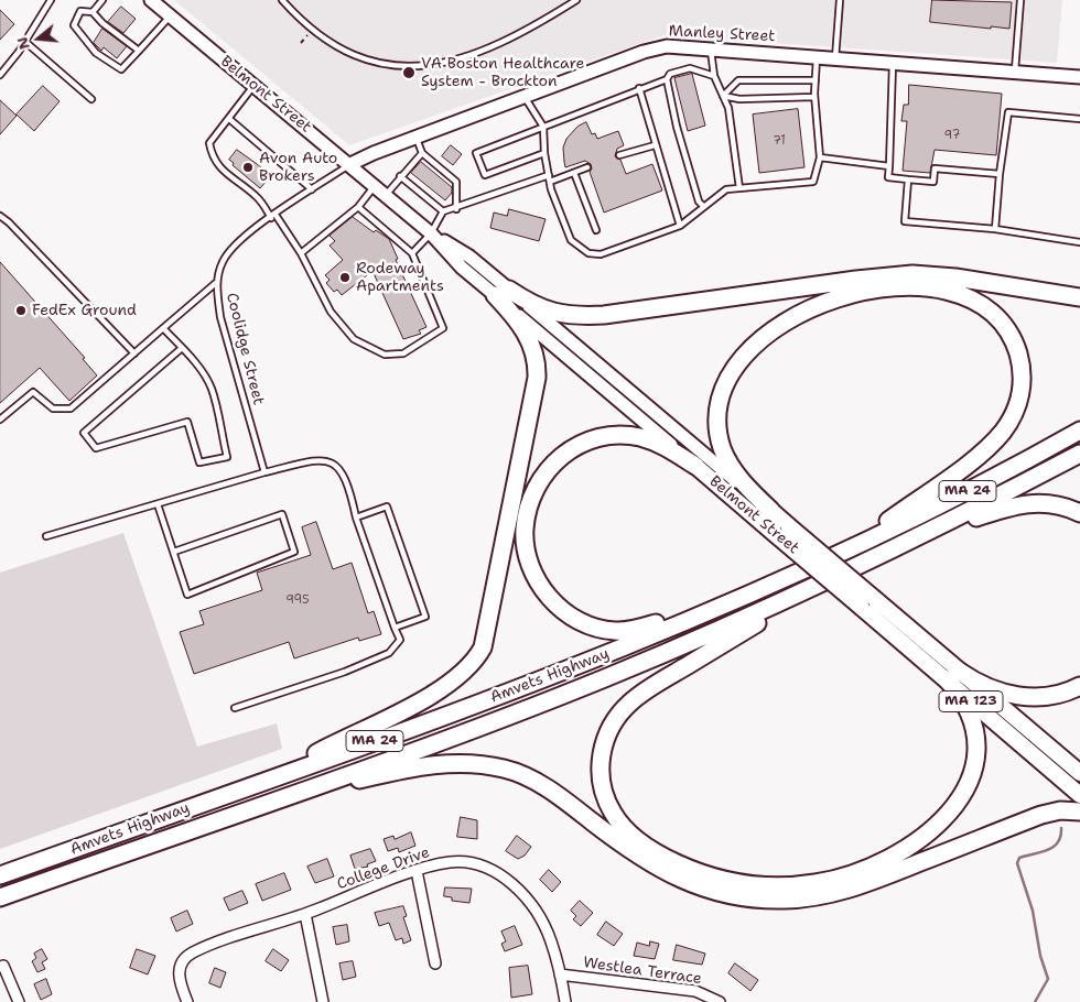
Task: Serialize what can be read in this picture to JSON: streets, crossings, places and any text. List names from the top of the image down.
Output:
{
  "streets": {
    "highway": [
      "Belmont Street",
      "MA 24",
      "Amvets Highway",
      "MA 123"
    ],
    "main road": ["Manley Street"],
    "street": ["College Drive", "Westlea Terrace"],
    "lane": ["Coolidge Street"]
  },
  "crossings": [
    ["Manley Street", "Belmont Street"],
    ["Manley Street", "Coolidge Street"],
    ["Belmont Street", "Coolidge Street"],
    ["College Drive", "Westlea Terrace"]
  ],
  "places": [
    "VA Boston Healthcare System - Brockton",
    "Avon Auto Brokers",
    "Rodeway Apartments",
    "FedEx Ground"
  ],
  "house_numbers": ["97", "71", "995"],
  "north": "left"
}
